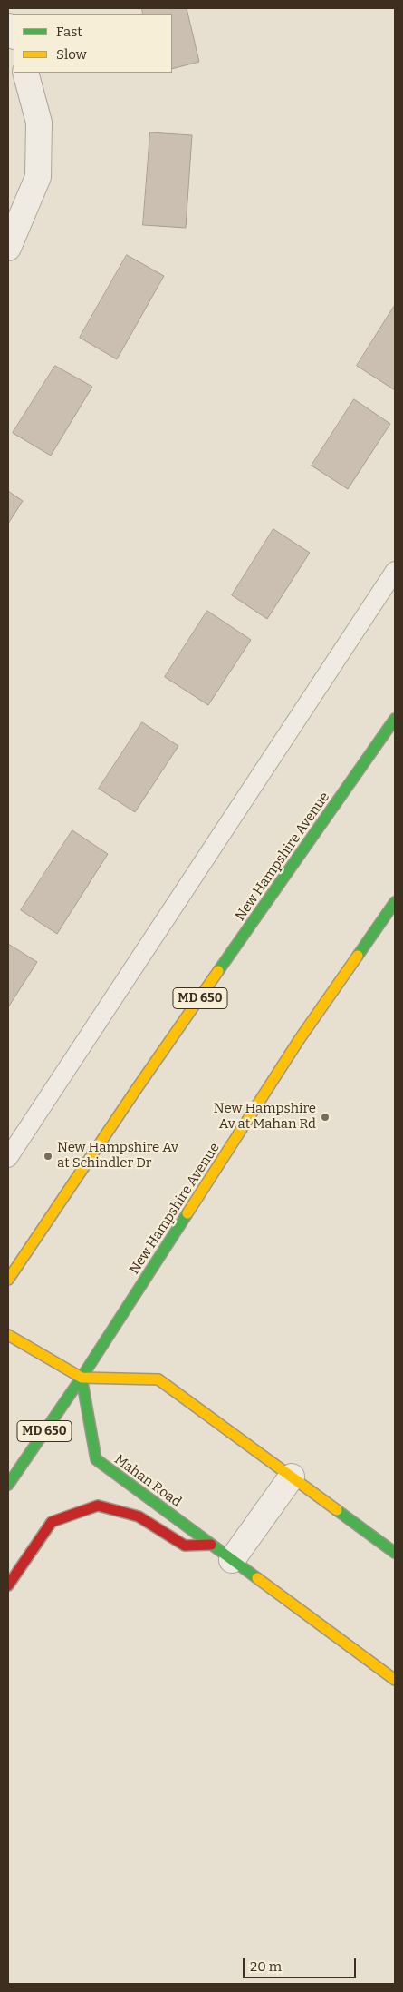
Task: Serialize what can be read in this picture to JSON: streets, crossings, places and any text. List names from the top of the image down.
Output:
{
  "streets": {
    "main road": ["New Hampshire Avenue", "MD 650", "Mahan Road"]
  },
  "crossings": [
    ["New Hampshire Avenue", "Mahan Road"]
  ],
  "places": ["New Hampshire Av at Mahan Rd", "New Hampshire Av at Schindler Dr"],
  "legend": ["Fast", "Slow"],
  "scale_bar": "20 m"
}
